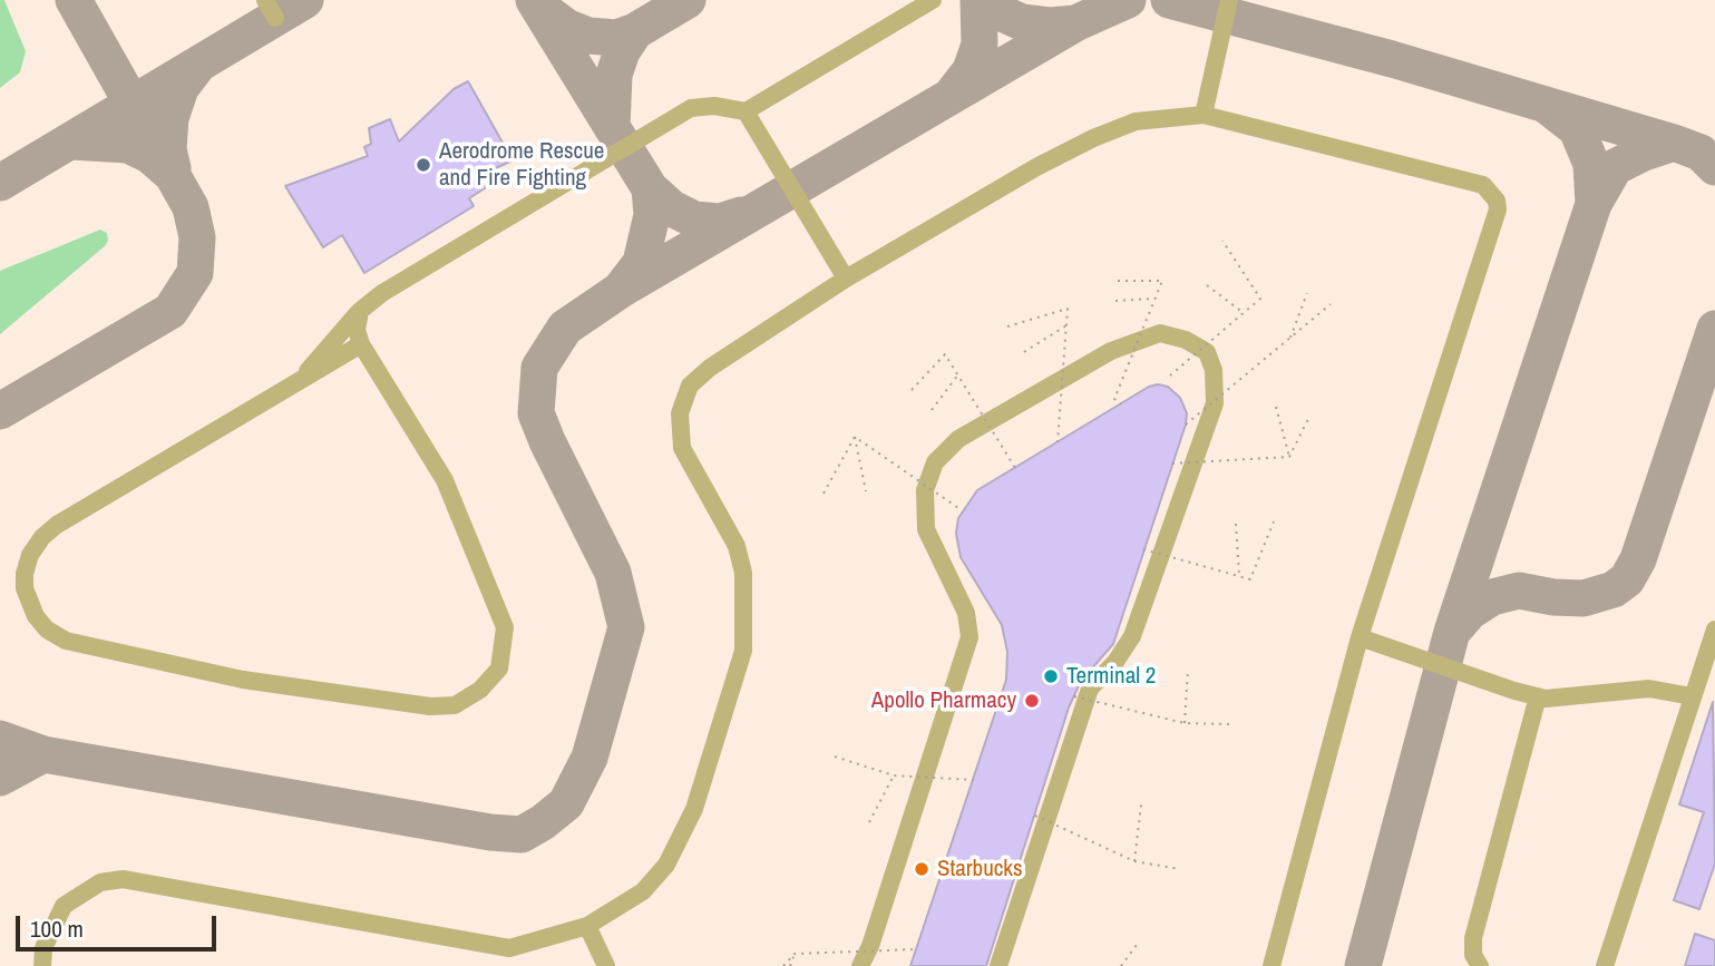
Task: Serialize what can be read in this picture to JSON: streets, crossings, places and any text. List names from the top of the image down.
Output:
{
  "places": [
    "Aerodrome Rescue and Fire Fighting",
    "Terminal 2",
    "Apollo Pharmacy",
    "Starbucks"
  ],
  "scale_bar": "100 m"
}
